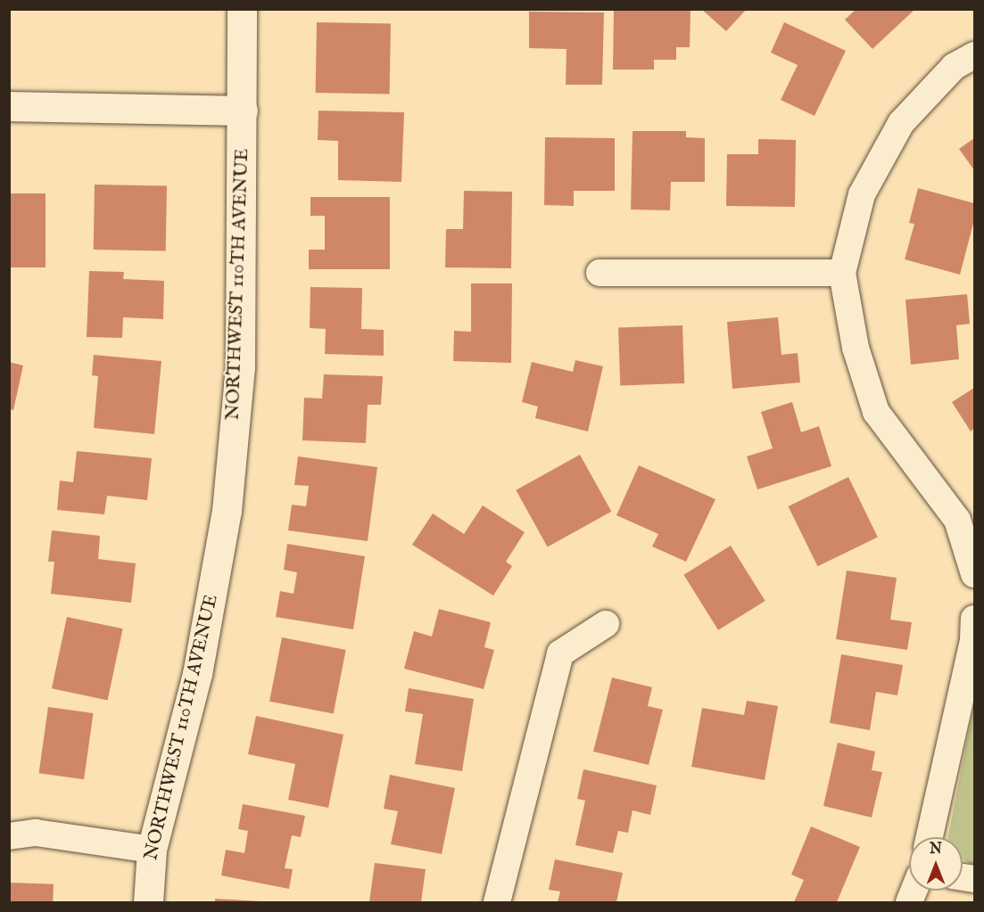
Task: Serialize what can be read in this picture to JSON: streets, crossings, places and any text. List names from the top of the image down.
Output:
{
  "streets": {
    "street": ["NORTHWEST 110TH AVENUE"]
  },
  "north": "top"
}
